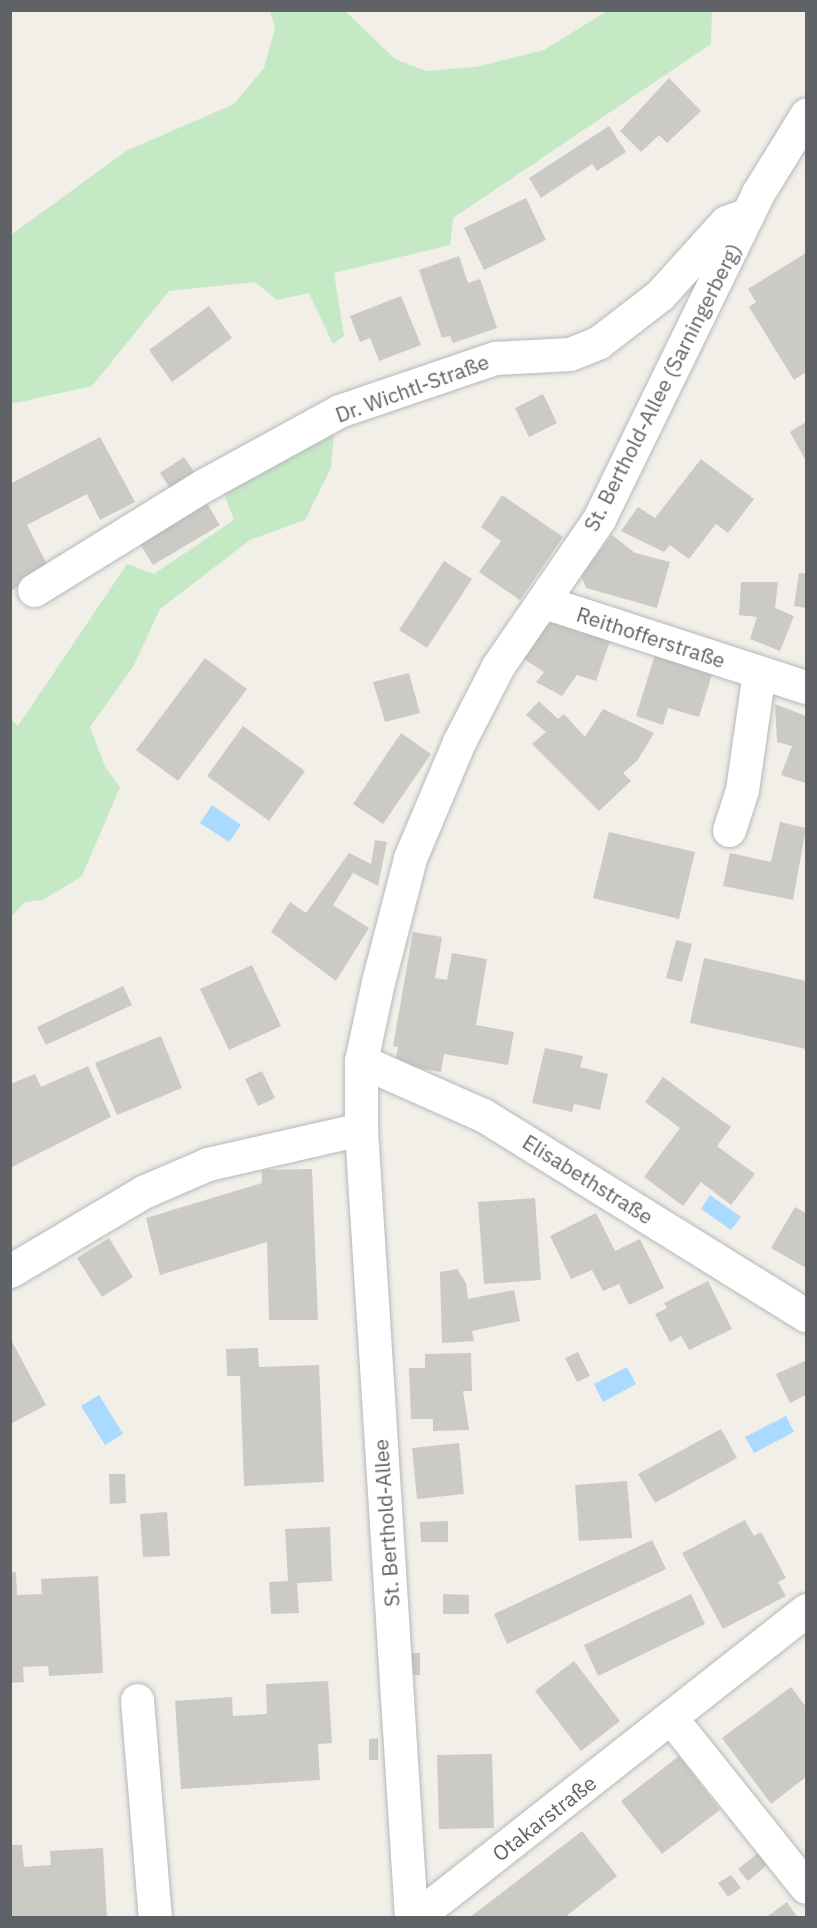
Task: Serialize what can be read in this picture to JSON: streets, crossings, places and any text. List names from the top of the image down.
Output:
{
  "streets": {
    "street": [
      "St. Berthold-Allee (Sarningerberg)",
      "Dr. Wichtl-Straße",
      "Reithofferstraße",
      "Elisabethstraße",
      "St. Berthold-Allee",
      "Otakarstraße"
    ]
  },
  "crossings": [
    ["St. Berthold-Allee (Sarningerberg)", "Dr. Wichtl-Straße"],
    ["St. Berthold-Allee (Sarningerberg)", "Reithofferstraße"],
    ["St. Berthold-Allee (Sarningerberg)", "Elisabethstraße"],
    ["St. Berthold-Allee (Sarningerberg)", "St. Berthold-Allee"],
    ["St. Berthold-Allee", "Otakarstraße"]
  ]
}
